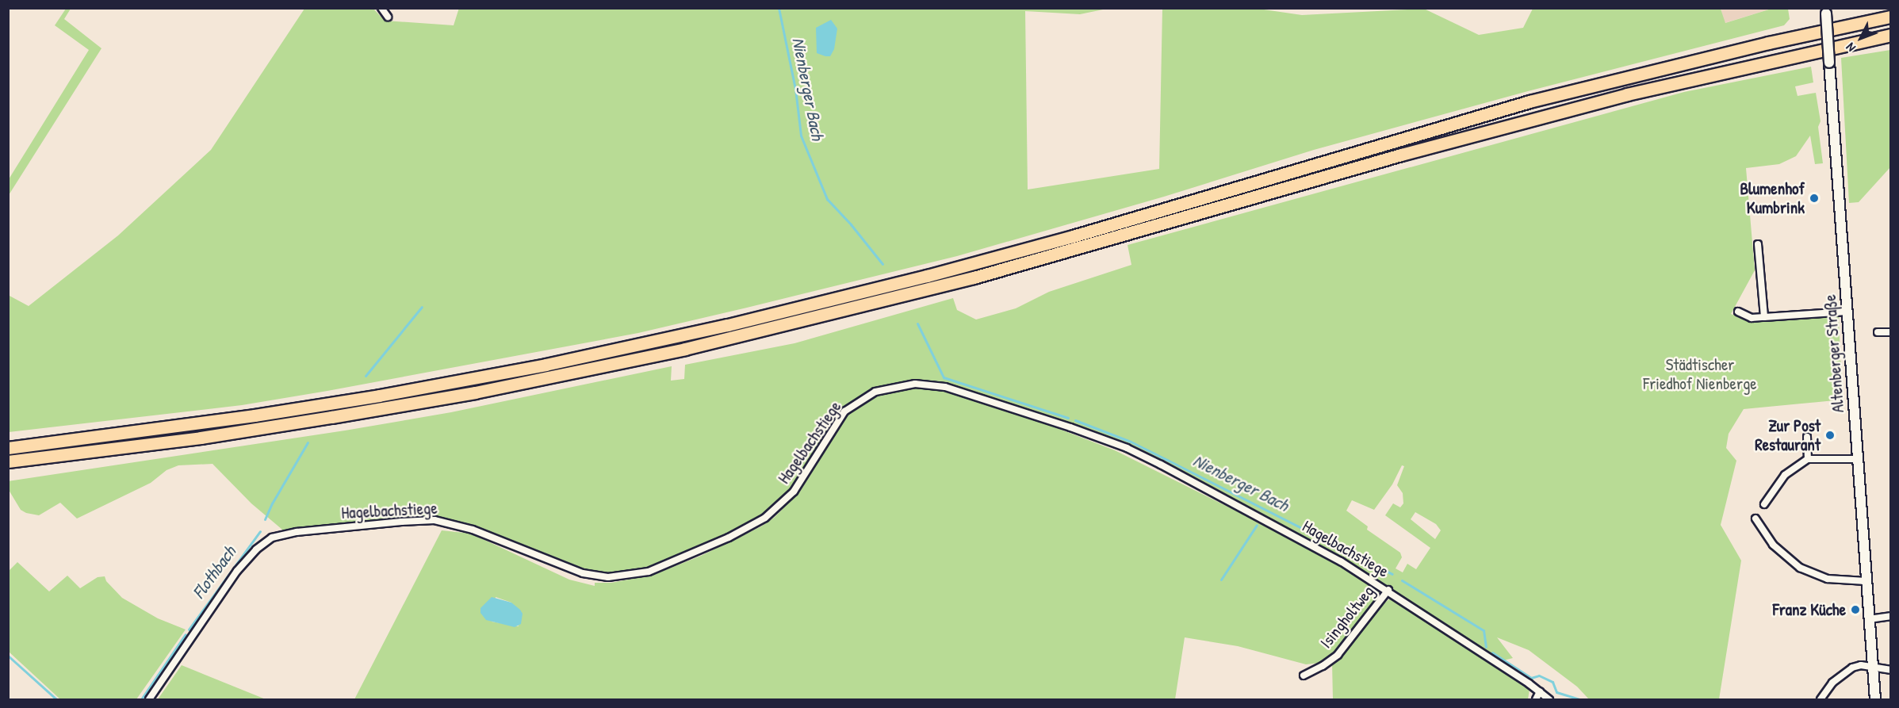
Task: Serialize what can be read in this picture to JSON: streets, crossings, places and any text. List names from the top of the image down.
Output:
{
  "streets": {
    "main road": ["Altenberger Straße"],
    "street": ["Hagelbachstiege", "Isingholtweg"]
  },
  "crossings": [
    ["Hagelbachstiege", "Isingholtweg"]
  ],
  "water": ["Nienberger Bach", "Flothbach"],
  "parks": ["Städtischer Friedhof Nienberge"],
  "places": ["Blumenhof Kumbrink", "Zur Post Restaurant", "Franz Küche"],
  "north": "bottom left"
}
